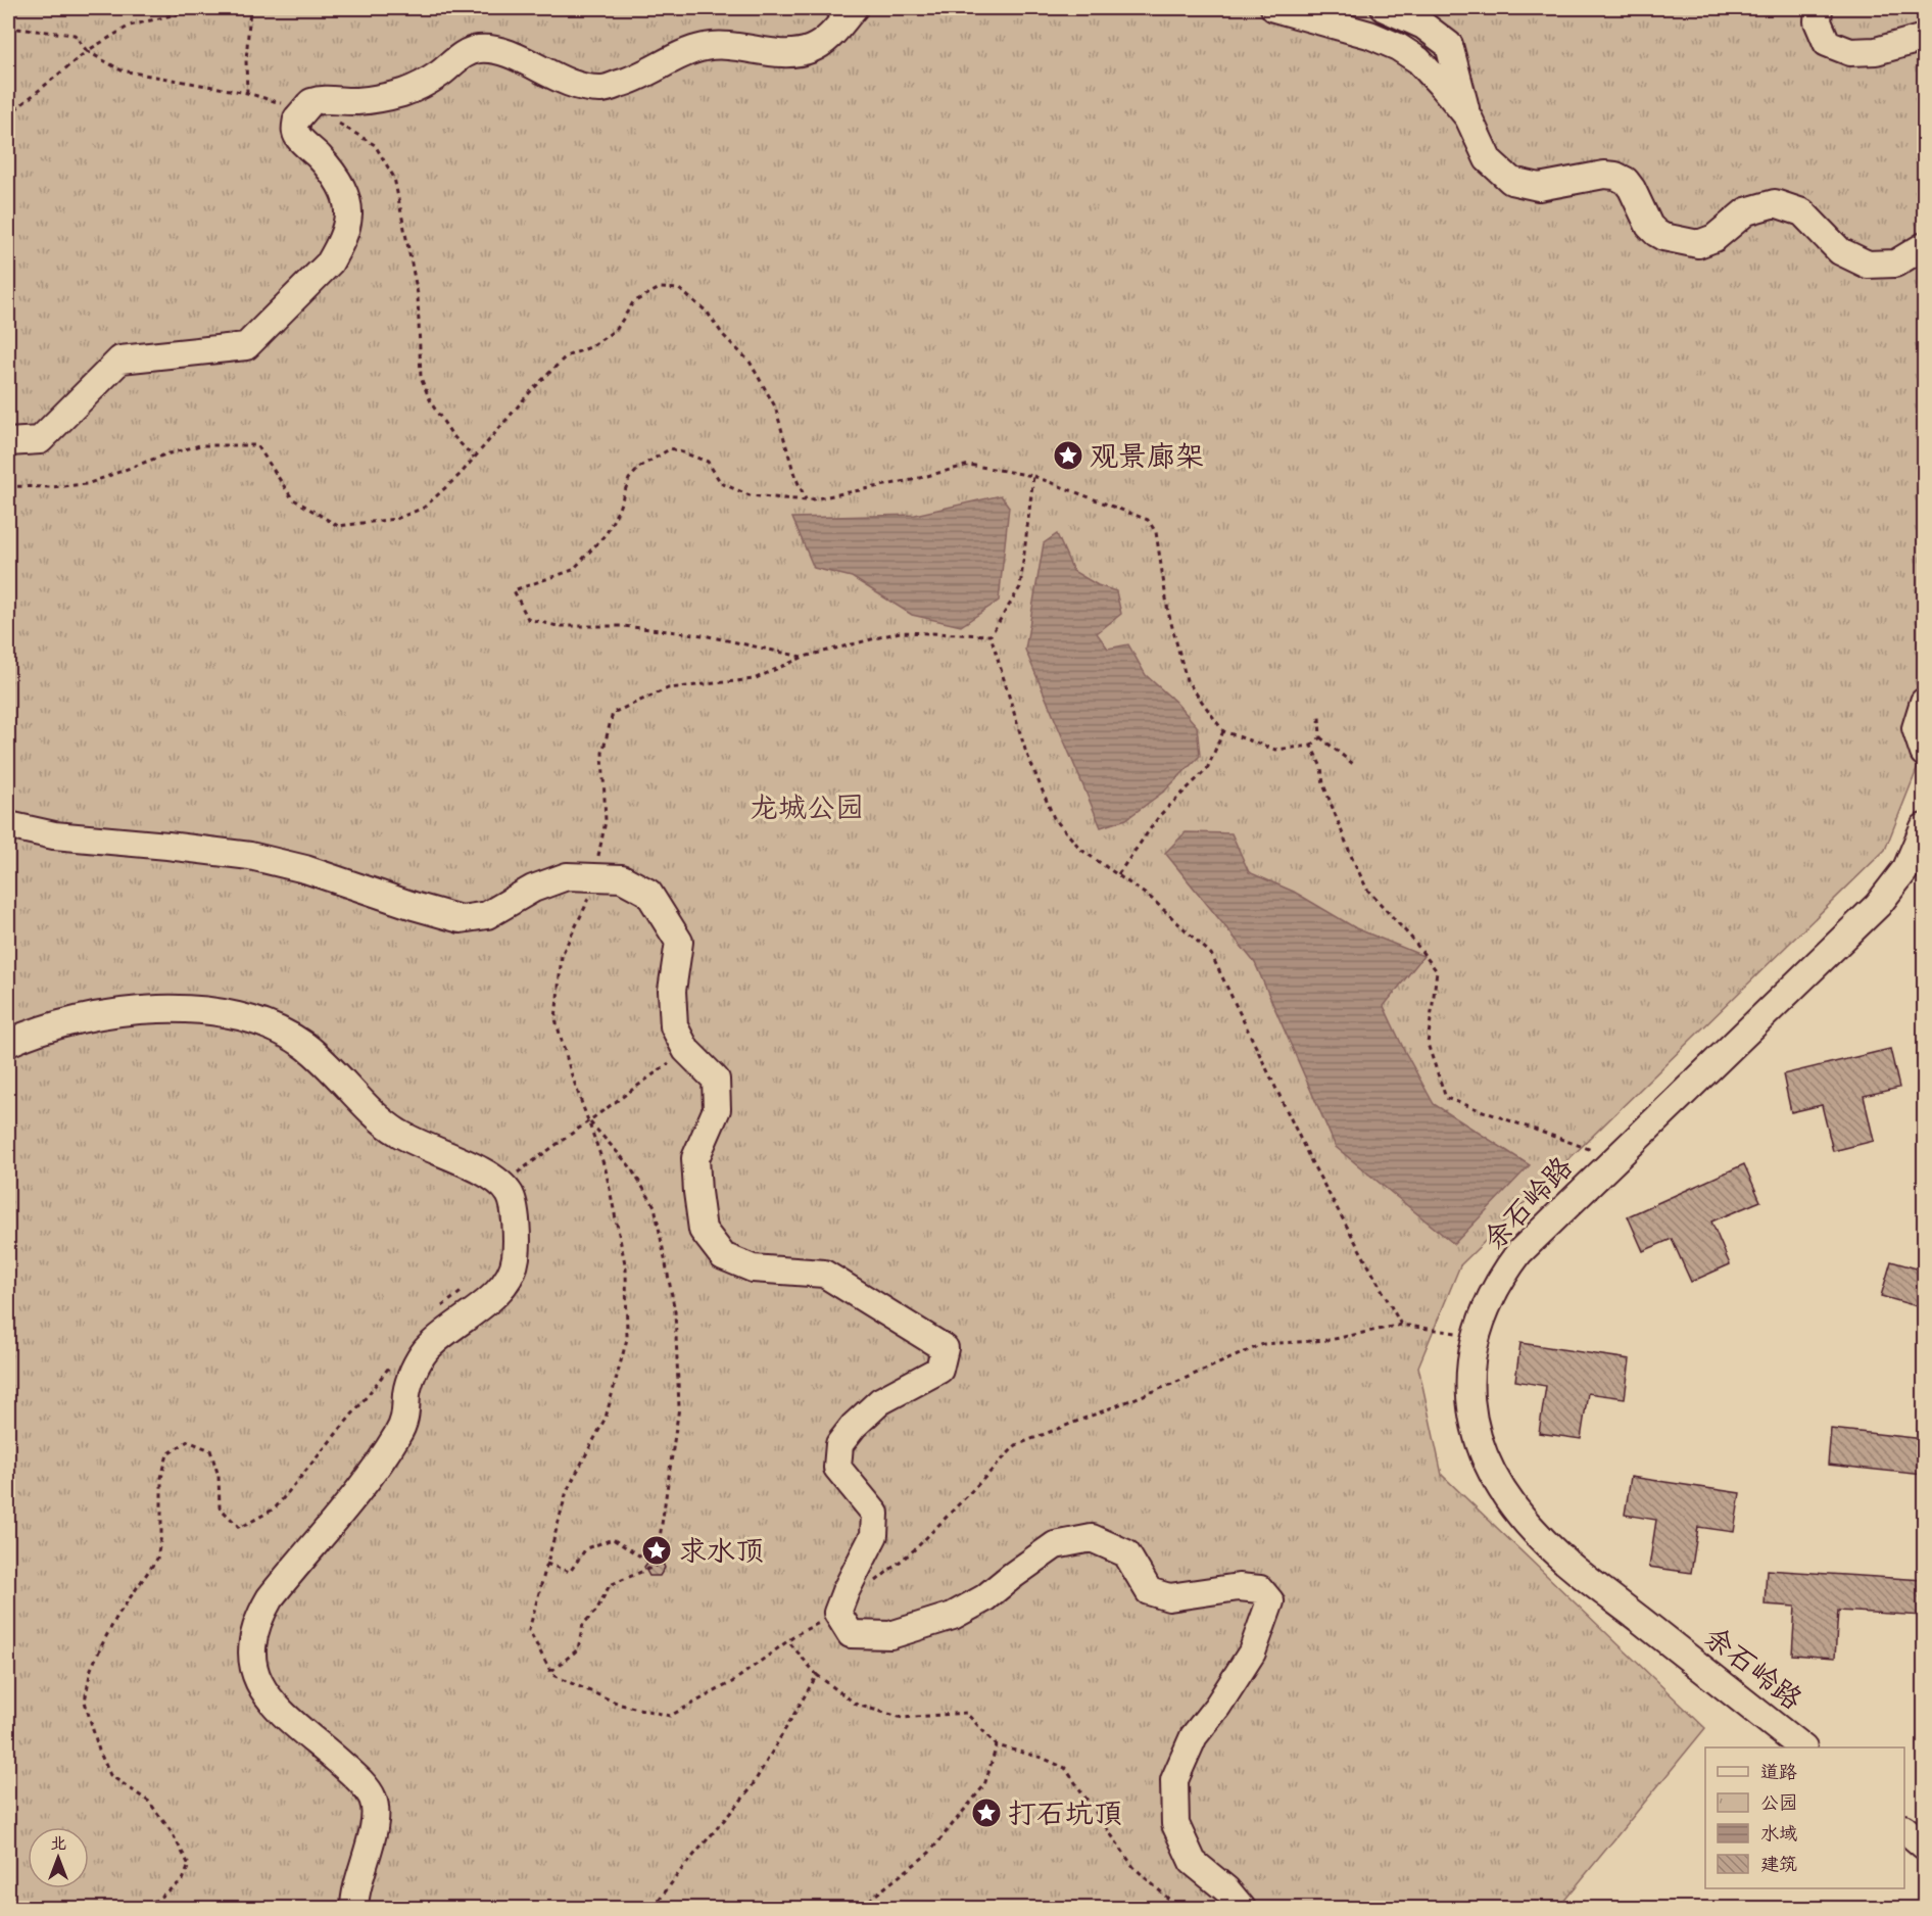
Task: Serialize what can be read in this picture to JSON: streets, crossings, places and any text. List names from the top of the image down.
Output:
{
  "streets": {
    "street": ["余石岭路"]
  },
  "parks": ["龙城公园"],
  "places": {
    "place": ["观景廊架", "求水顶", "打石坑頂"]
  },
  "legend": [
    "道路",
    "公园",
    "水域",
    "建筑"
  ],
  "north": "top"
}
